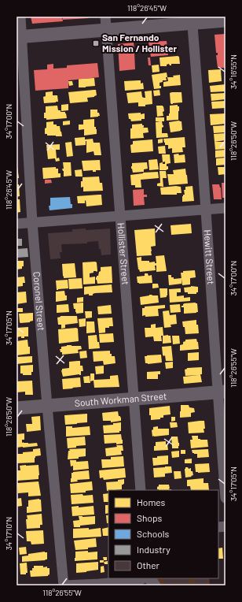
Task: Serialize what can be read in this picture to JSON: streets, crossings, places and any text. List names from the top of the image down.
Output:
{
  "streets": {
    "main road": ["South Workman Street"],
    "street": ["Hollister Street", "Hewitt Street", "Coronel Street"]
  },
  "crossings": [
    ["Hollister Street", "South Workman Street"],
    ["Hewitt Street", "South Workman Street"],
    ["Coronel Street", "South Workman Street"]
  ],
  "places": {
    "transit": ["San Fernando Mission / Hollister"]
  },
  "legend": [
    "Homes",
    "Shops",
    "Schools",
    "Industry",
    "Other"
  ],
  "coordinates": [
    "118°26'45\"W",
    "34°16'55\"N",
    "34°17'00\"N",
    "118°26'50\"W",
    "34°17'05\"N",
    "118°26'55\"W",
    "34°17'10\"N"
  ]
}
